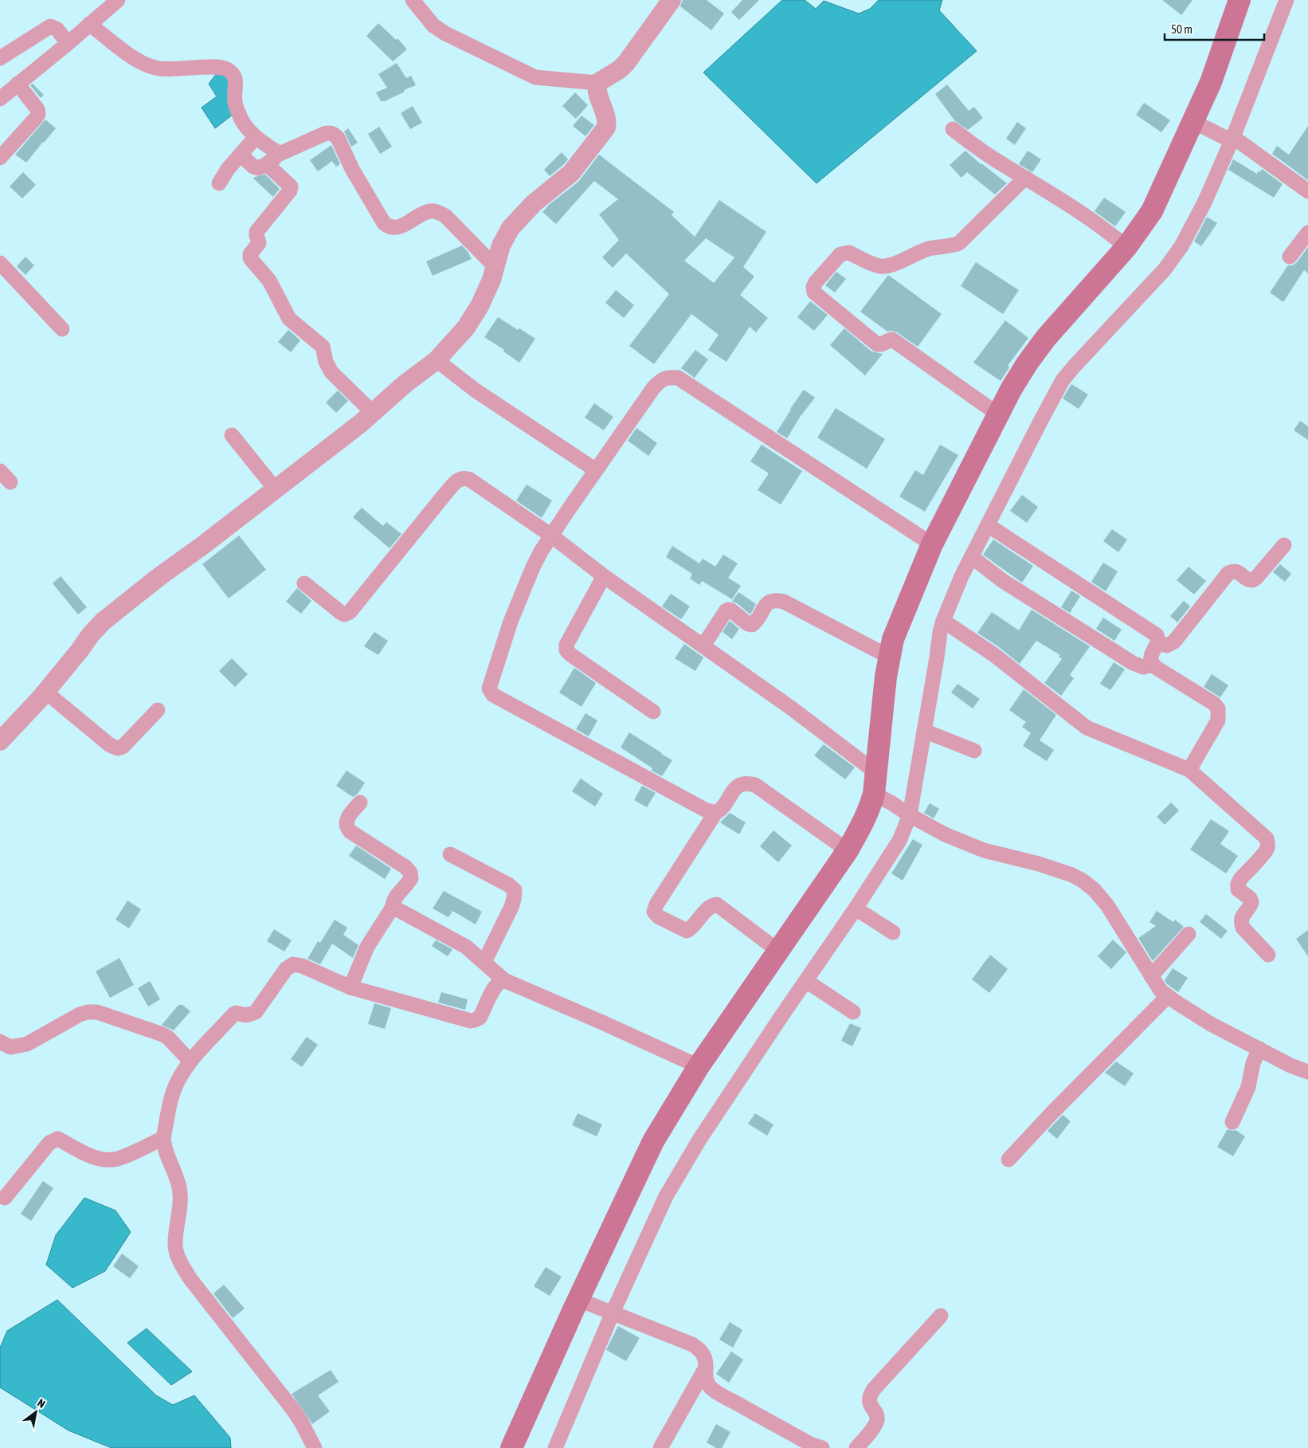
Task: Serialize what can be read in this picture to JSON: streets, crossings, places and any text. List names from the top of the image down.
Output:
{
  "scale_bar": "50 m",
  "north": "top right"
}
